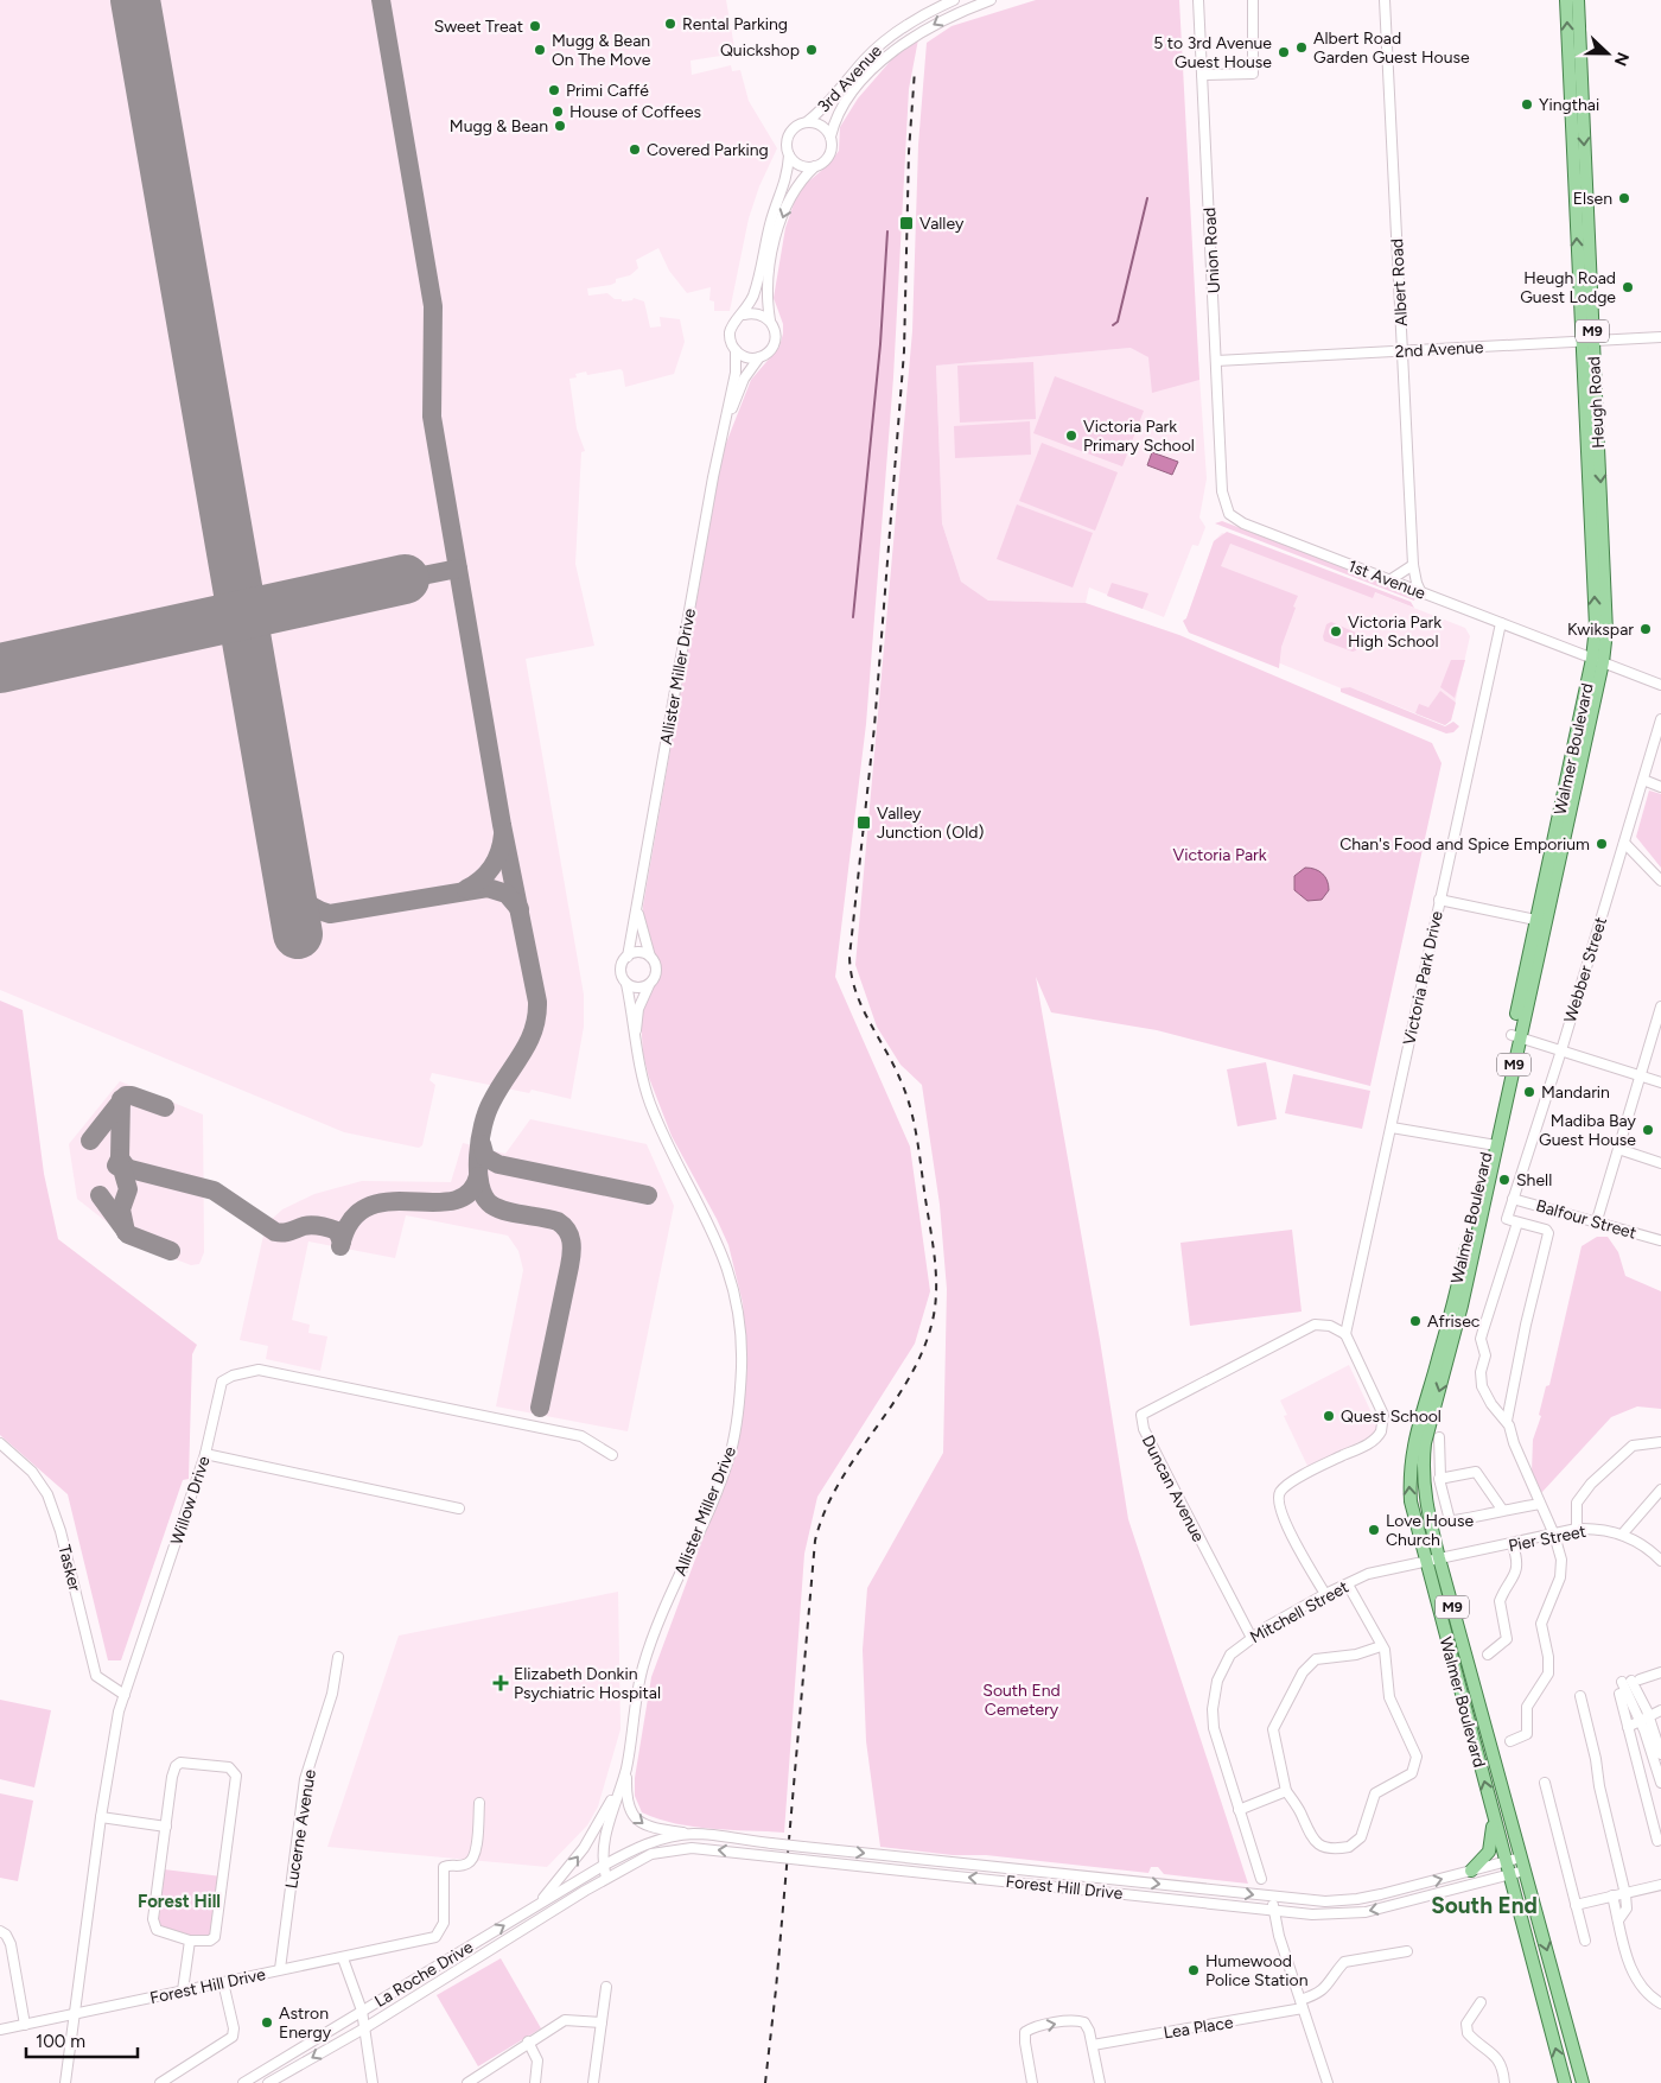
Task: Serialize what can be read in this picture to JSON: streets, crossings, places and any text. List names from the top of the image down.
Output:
{
  "streets": {
    "main road": ["M9", "Heugh Road", "Walmer Boulevard"],
    "street": [
      "3rd Avenue",
      "Union Road",
      "Albert Road",
      "2nd Avenue",
      "1st Avenue",
      "Allister Miller Drive",
      "Webber Street",
      "Victoria Park Drive",
      "Balfour Street",
      "Duncan Avenue",
      "Willow Drive",
      "Pier Street",
      "Tasker",
      "Mitchell Street",
      "Lucerne Avenue",
      "Forest Hill Drive",
      "La Roche Drive",
      "Lea Place"
    ]
  },
  "crossings": [
    ["Union Road", "2nd Avenue"],
    ["Union Road", "1st Avenue"],
    ["Albert Road", "2nd Avenue"],
    ["Albert Road", "1st Avenue"],
    ["2nd Avenue", "Heugh Road"],
    ["Heugh Road", "1st Avenue"],
    ["Heugh Road", "Walmer Boulevard"],
    ["1st Avenue", "Walmer Boulevard"],
    ["1st Avenue", "Victoria Park Drive"],
    ["Allister Miller Drive", "Forest Hill Drive"],
    ["Allister Miller Drive", "La Roche Drive"],
    ["Walmer Boulevard", "Pier Street"],
    ["Walmer Boulevard", "Mitchell Street"],
    ["Walmer Boulevard", "Forest Hill Drive"],
    ["Webber Street", "Balfour Street"],
    ["Victoria Park Drive", "Duncan Avenue"],
    ["Duncan Avenue", "Mitchell Street"],
    ["Willow Drive", "Tasker"],
    ["Willow Drive", "Forest Hill Drive"],
    ["Pier Street", "Mitchell Street"],
    ["Lucerne Avenue", "Forest Hill Drive"],
    ["Forest Hill Drive", "La Roche Drive"]
  ],
  "districts": ["Forest Hill", "South End"],
  "parks": ["Victoria Park", "South End Cemetery"],
  "places": {
    "other": [
      "Rental Parking",
      "Sweet Treat",
      "Albert Road Garden Guest House",
      "Mugg & Bean On The Move",
      "Quickshop",
      "5 to 3rd Avenue Guest House",
      "Primi Caffé",
      "Yingthai",
      "House of Coffees",
      "Mugg & Bean",
      "Covered Parking",
      "Elsen",
      "Heugh Road Guest Lodge",
      "Victoria Park Primary School",
      "Kwikspar",
      "Victoria Park High School",
      "Chan's Food and Spice Emporium",
      "Mandarin",
      "Madiba Bay Guest House",
      "Shell",
      "Afrisec",
      "Quest School",
      "Love House Church",
      "Humewood Police Station",
      "Astron Energy"
    ],
    "transit": ["Valley", "Valley Junction (Old)"],
    "health": ["Elizabeth Donkin Psychiatric Hospital"]
  },
  "scale_bar": "100 m",
  "north": "right"
}
